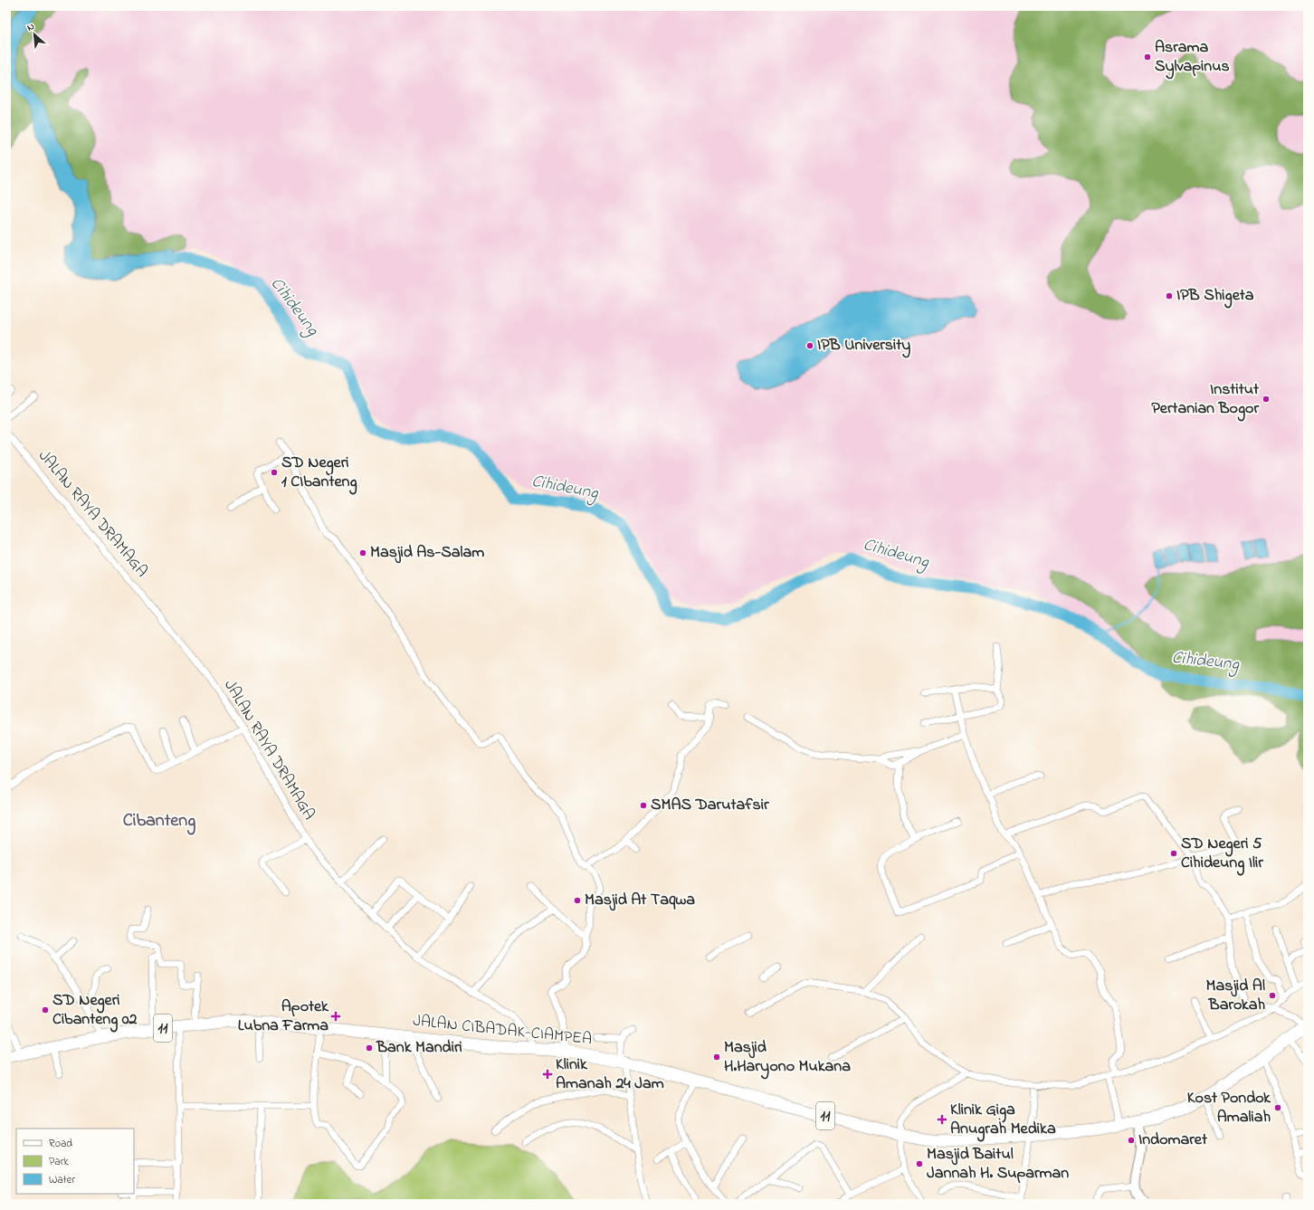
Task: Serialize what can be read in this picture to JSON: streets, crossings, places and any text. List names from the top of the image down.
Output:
{
  "streets": {
    "highway": ["11", "JALAN CIBADAK-CIAMPEA"],
    "street": ["JALAN RAYA DRAMAGA"]
  },
  "crossings": [
    ["JALAN RAYA DRAMAGA", "JALAN CIBADAK-CIAMPEA"]
  ],
  "districts": ["Cibanteng"],
  "water": ["Cihideung"],
  "places": {
    "other": [
      "Asrama Sylvapinus",
      "IPB Shigeta",
      "IPB University",
      "Institut Pertanian Bogor",
      "SD Negeri 1 CIbanteng",
      "Masjid As-Salam",
      "SMAS Darutafsir",
      "SD Negeri 5 Cihideung Ilir",
      "Masjid At Taqwa",
      "Masjid Al Barokah",
      "SD Negeri Cibanteng 02",
      "Bank Mandiri",
      "Masjid H.Haryono Mukana",
      "Kost Pondok Amaliah",
      "Indomaret",
      "Masjid Baitul Jannah H. Suparman"
    ],
    "health": ["Apotek Lubna Farma", "Klinik Amanah 24 Jam", "Klinik Giga Anugrah Medika"]
  },
  "legend": ["Road", "Park", "Water"],
  "north": "top left"
}
